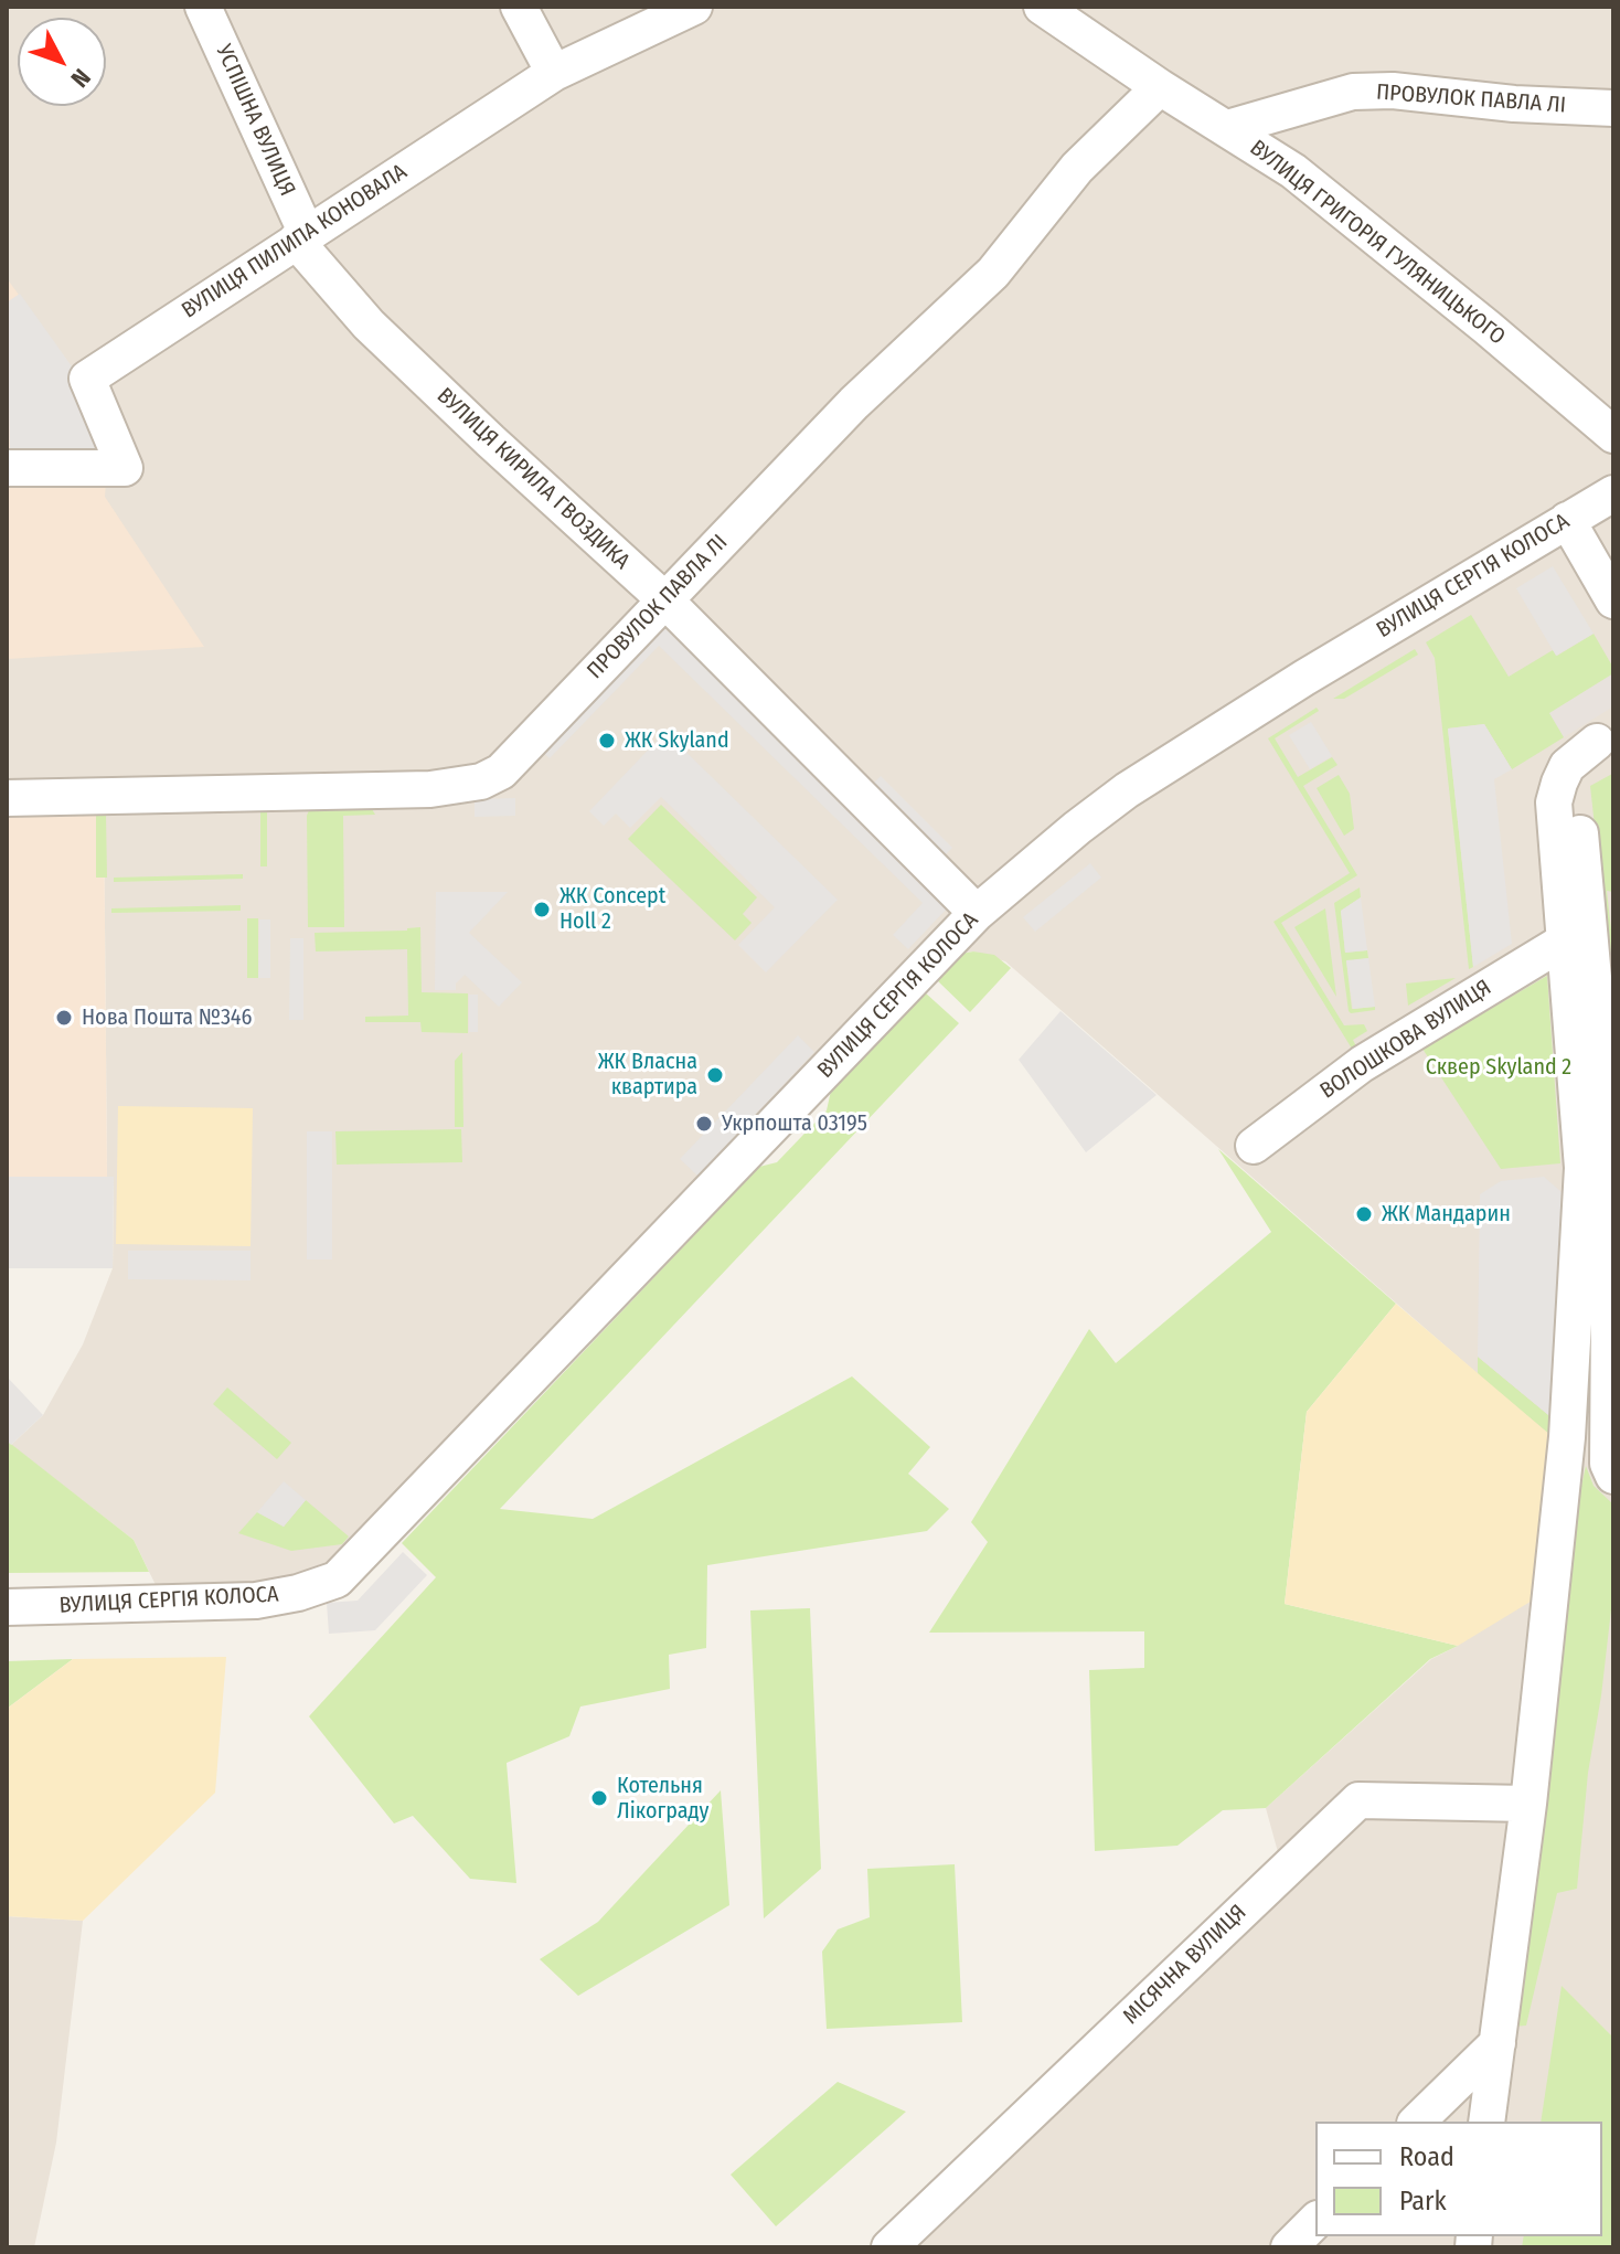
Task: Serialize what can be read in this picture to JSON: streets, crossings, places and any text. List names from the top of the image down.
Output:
{
  "streets": {
    "street": [
      "ПРОВУЛОК ПАВЛА ЛІ",
      "УСПІШНА ВУЛИЦЯ",
      "ВУЛИЦЯ ПИЛИПА КОНОВАЛА",
      "ВУЛИЦЯ ГРИГОРІЯ ГУЛЯНИЦЬКОГО",
      "ВУЛИЦЯ КИРИЛА ГВОЗДИКА",
      "ВУЛИЦЯ СЕРГІЯ КОЛОСА",
      "ВОЛОШКОВА ВУЛИЦЯ",
      "МІСЯЧНА ВУЛИЦЯ"
    ]
  },
  "crossings": [
    ["ПРОВУЛОК ПАВЛА ЛІ", "ВУЛИЦЯ ГРИГОРІЯ ГУЛЯНИЦЬКОГО"],
    ["ПРОВУЛОК ПАВЛА ЛІ", "ВУЛИЦЯ КИРИЛА ГВОЗДИКА"],
    ["УСПІШНА ВУЛИЦЯ", "ВУЛИЦЯ ПИЛИПА КОНОВАЛА"],
    ["УСПІШНА ВУЛИЦЯ", "ВУЛИЦЯ КИРИЛА ГВОЗДИКА"],
    ["ВУЛИЦЯ ПИЛИПА КОНОВАЛА", "ВУЛИЦЯ КИРИЛА ГВОЗДИКА"],
    ["ВУЛИЦЯ КИРИЛА ГВОЗДИКА", "ВУЛИЦЯ СЕРГІЯ КОЛОСА"]
  ],
  "parks": ["Сквер Skyland 2"],
  "places": [
    "ЖК Skyland",
    "ЖК Concept Holl 2",
    "Нова Пошта №346",
    "ЖК Власна квартира",
    "Укрпошта 03195",
    "ЖК Мандарин",
    "Котельня Лікограду"
  ],
  "legend": ["Road", "Park"],
  "north": "bottom right"
}
